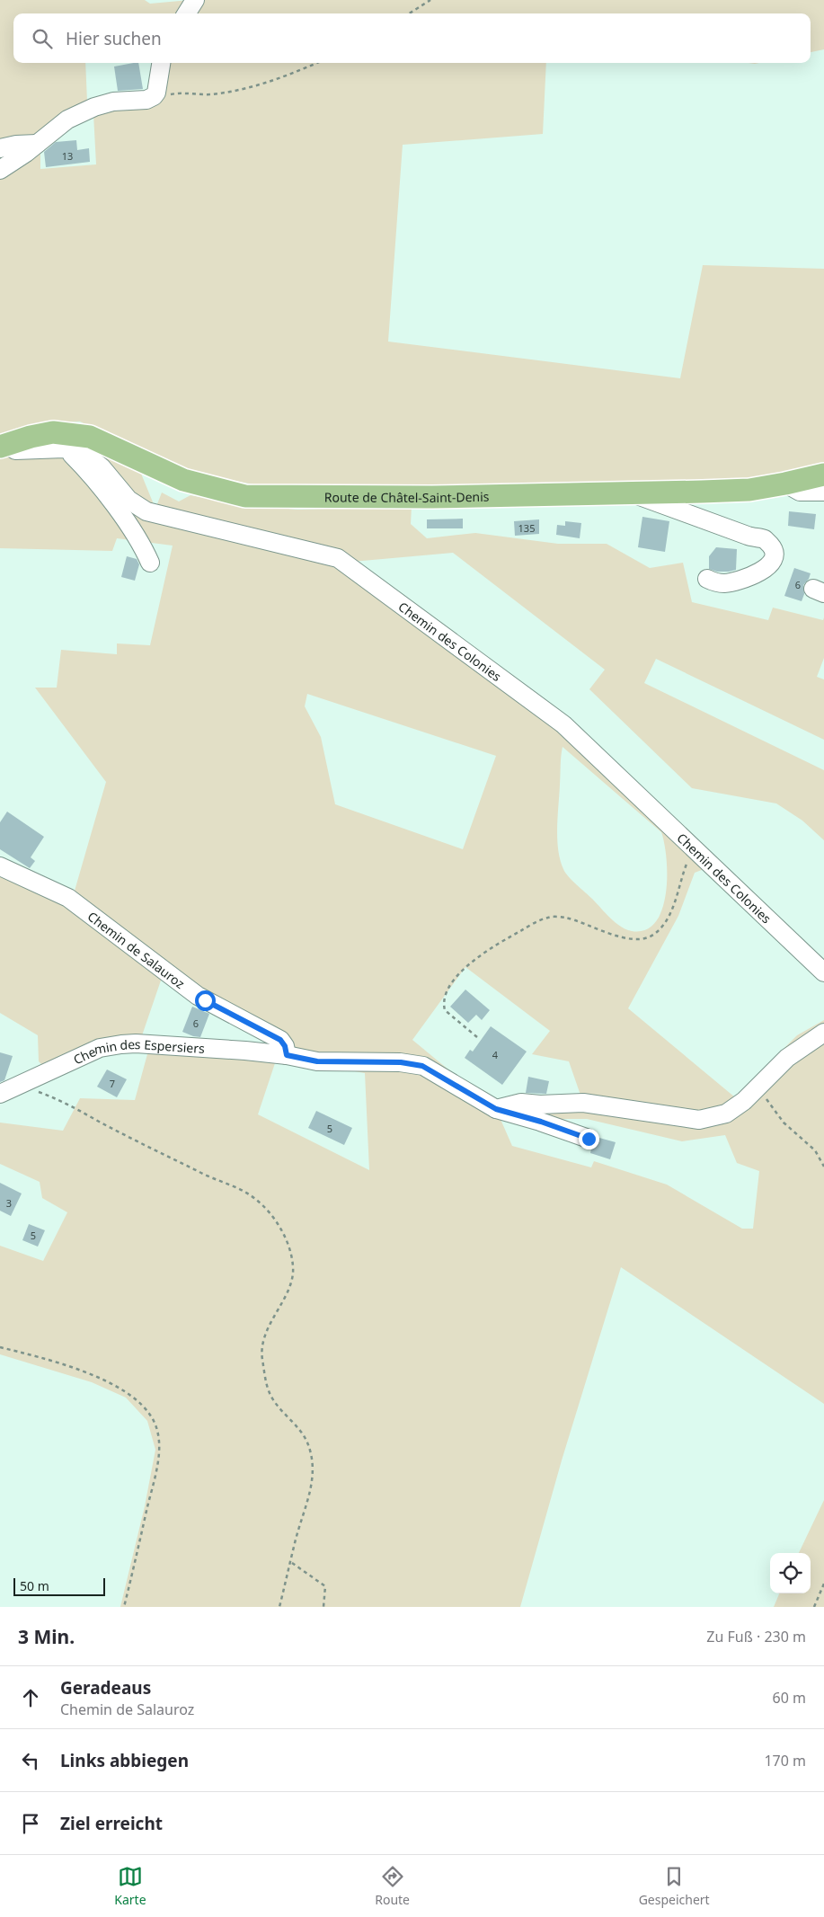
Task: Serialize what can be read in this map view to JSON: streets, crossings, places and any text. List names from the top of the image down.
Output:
{
  "streets": {
    "main road": ["Route de Châtel-Saint-Denis"],
    "street": ["Chemin des Colonies", "Chemin de Salauroz", "Chemin des Espersiers"]
  },
  "crossings": [
    ["Route de Châtel-Saint-Denis", "Chemin des Colonies"],
    ["Chemin de Salauroz", "Chemin des Espersiers"]
  ],
  "house_numbers": [
    "13",
    "135",
    "6",
    "6",
    "4",
    "7",
    "5",
    "3",
    "5"
  ],
  "scale_bar": "50 m",
  "page": {
    "search": "Hier suchen",
    "scale": "50 m",
    "heading": ["3 Min.", "Zu Fuß · 230 m"],
    "list": [
      ["Geradeaus", "Chemin de Salauroz", "60 m"],
      ["Links abbiegen", "170 m"],
      "Ziel erreicht"
    ],
    "nav": ["Karte", "Route", "Gespeichert"]
  }
}
